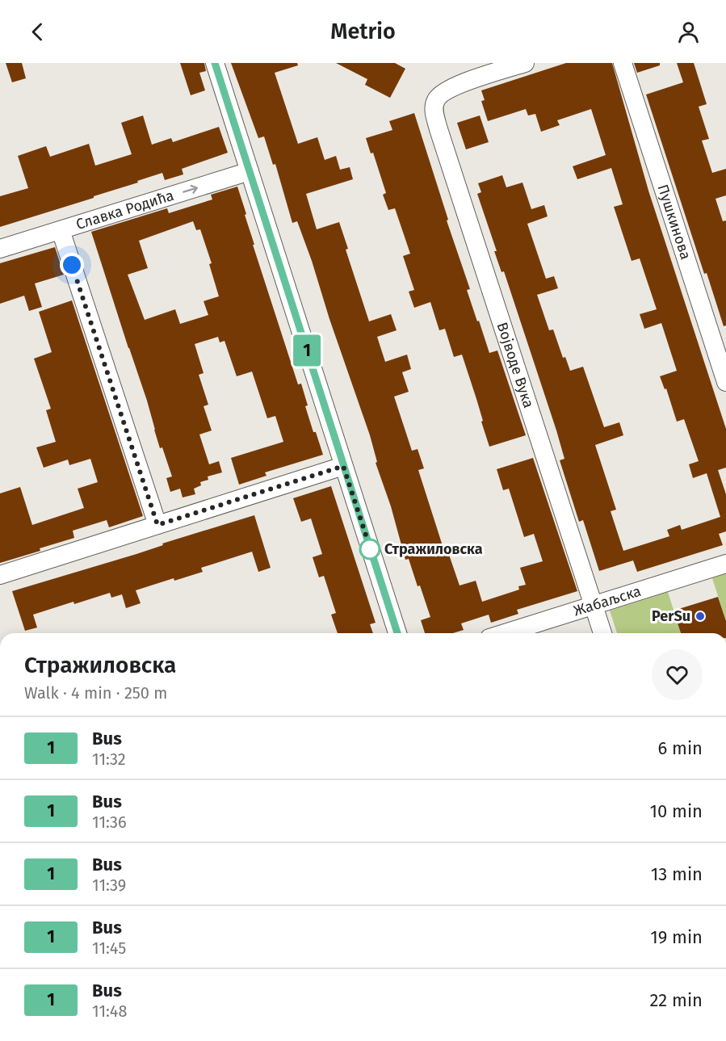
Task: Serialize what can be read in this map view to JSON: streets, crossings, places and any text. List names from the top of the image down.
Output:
{
  "streets": {
    "street": [
      "Славка Родића",
      "Пушкинова",
      "Војводе Вука",
      "Жабаљска"
    ]
  },
  "crossings": [
    ["Војводе Вука", "Жабаљска"]
  ],
  "one_way": ["Славка Родића"],
  "places": ["Стражиловска", "PerSu"],
  "lines": ["bus line 1"],
  "page": {
    "header": "Metrio",
    "on_map": "1",
    "heading": ["Стражиловска", "Walk · 4 min · 250 m"],
    "list": [
      {
        "mark": "1",
        "name": "Bus",
        "note": "11:32",
        "value": "6 min"
      },
      {
        "mark": "1",
        "name": "Bus",
        "note": "11:36",
        "value": "10 min"
      },
      {
        "mark": "1",
        "name": "Bus",
        "note": "11:39",
        "value": "13 min"
      },
      {
        "mark": "1",
        "name": "Bus",
        "note": "11:45",
        "value": "19 min"
      },
      {
        "mark": "1",
        "name": "Bus",
        "note": "11:48",
        "value": "22 min"
      }
    ]
  }
}
